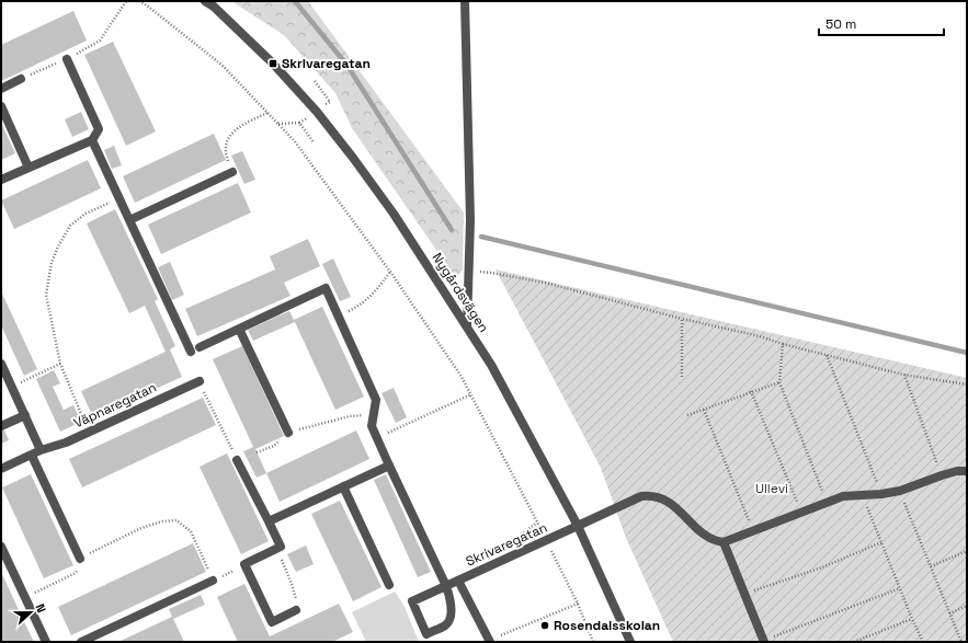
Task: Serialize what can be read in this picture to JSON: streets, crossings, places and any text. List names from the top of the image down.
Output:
{
  "streets": {
    "street": ["Nygårdsvägen", "Väpnaregatan", "Skrivaregatan"]
  },
  "crossings": [
    ["Nygårdsvägen", "Skrivaregatan"]
  ],
  "parks": ["Ullevi"],
  "places": {
    "transit": ["Skrivaregatan"],
    "other": ["Rosendalsskolan"]
  },
  "scale_bar": "50 m",
  "north": "right"
}
